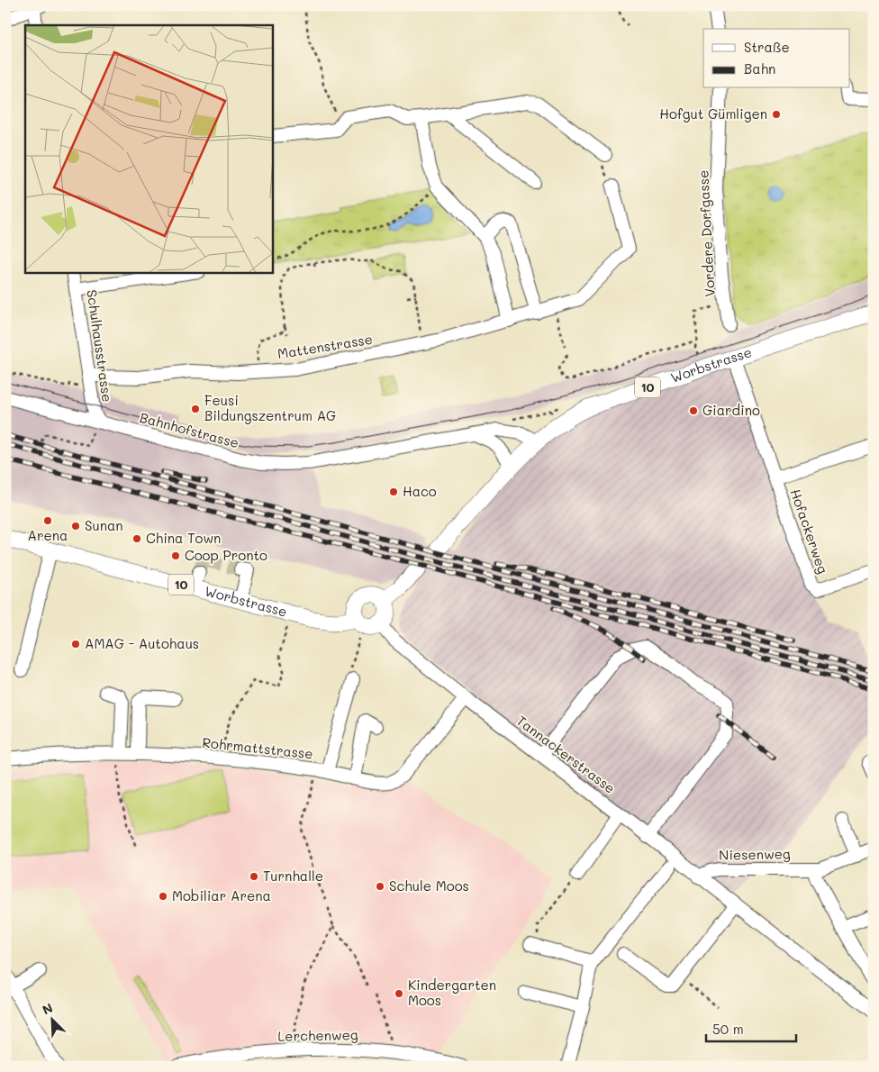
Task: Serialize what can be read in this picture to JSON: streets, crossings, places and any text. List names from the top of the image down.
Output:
{
  "streets": {
    "main road": ["Worbstrasse", "10"],
    "street": [
      "Vordere Dorfgasse",
      "Schulhausstrasse",
      "Mattenstrasse",
      "Bahnhofstrasse",
      "Hofackerweg",
      "Rohrmattstrasse",
      "Tannackerstrasse",
      "Niesenweg",
      "Lerchenweg"
    ]
  },
  "crossings": [
    ["Schulhausstrasse", "Mattenstrasse"],
    ["Schulhausstrasse", "Bahnhofstrasse"],
    ["Worbstrasse", "Bahnhofstrasse"],
    ["Worbstrasse", "Hofackerweg"],
    ["Worbstrasse", "Tannackerstrasse"],
    ["Rohrmattstrasse", "Tannackerstrasse"],
    ["Tannackerstrasse", "Niesenweg"]
  ],
  "places": [
    "Hofgut Gümligen",
    "Feusi Bildungszentrum AG",
    "Giardino",
    "Haco",
    "Arena",
    "Sunan",
    "China Town",
    "Coop Pronto",
    "AMAG - Autohaus",
    "Turnhalle",
    "Schule Moos",
    "Mobiliar Arena",
    "Kindergarten Moos"
  ],
  "legend": ["Straße", "Bahn"],
  "scale_bar": "50 m",
  "north": "top left"
}
